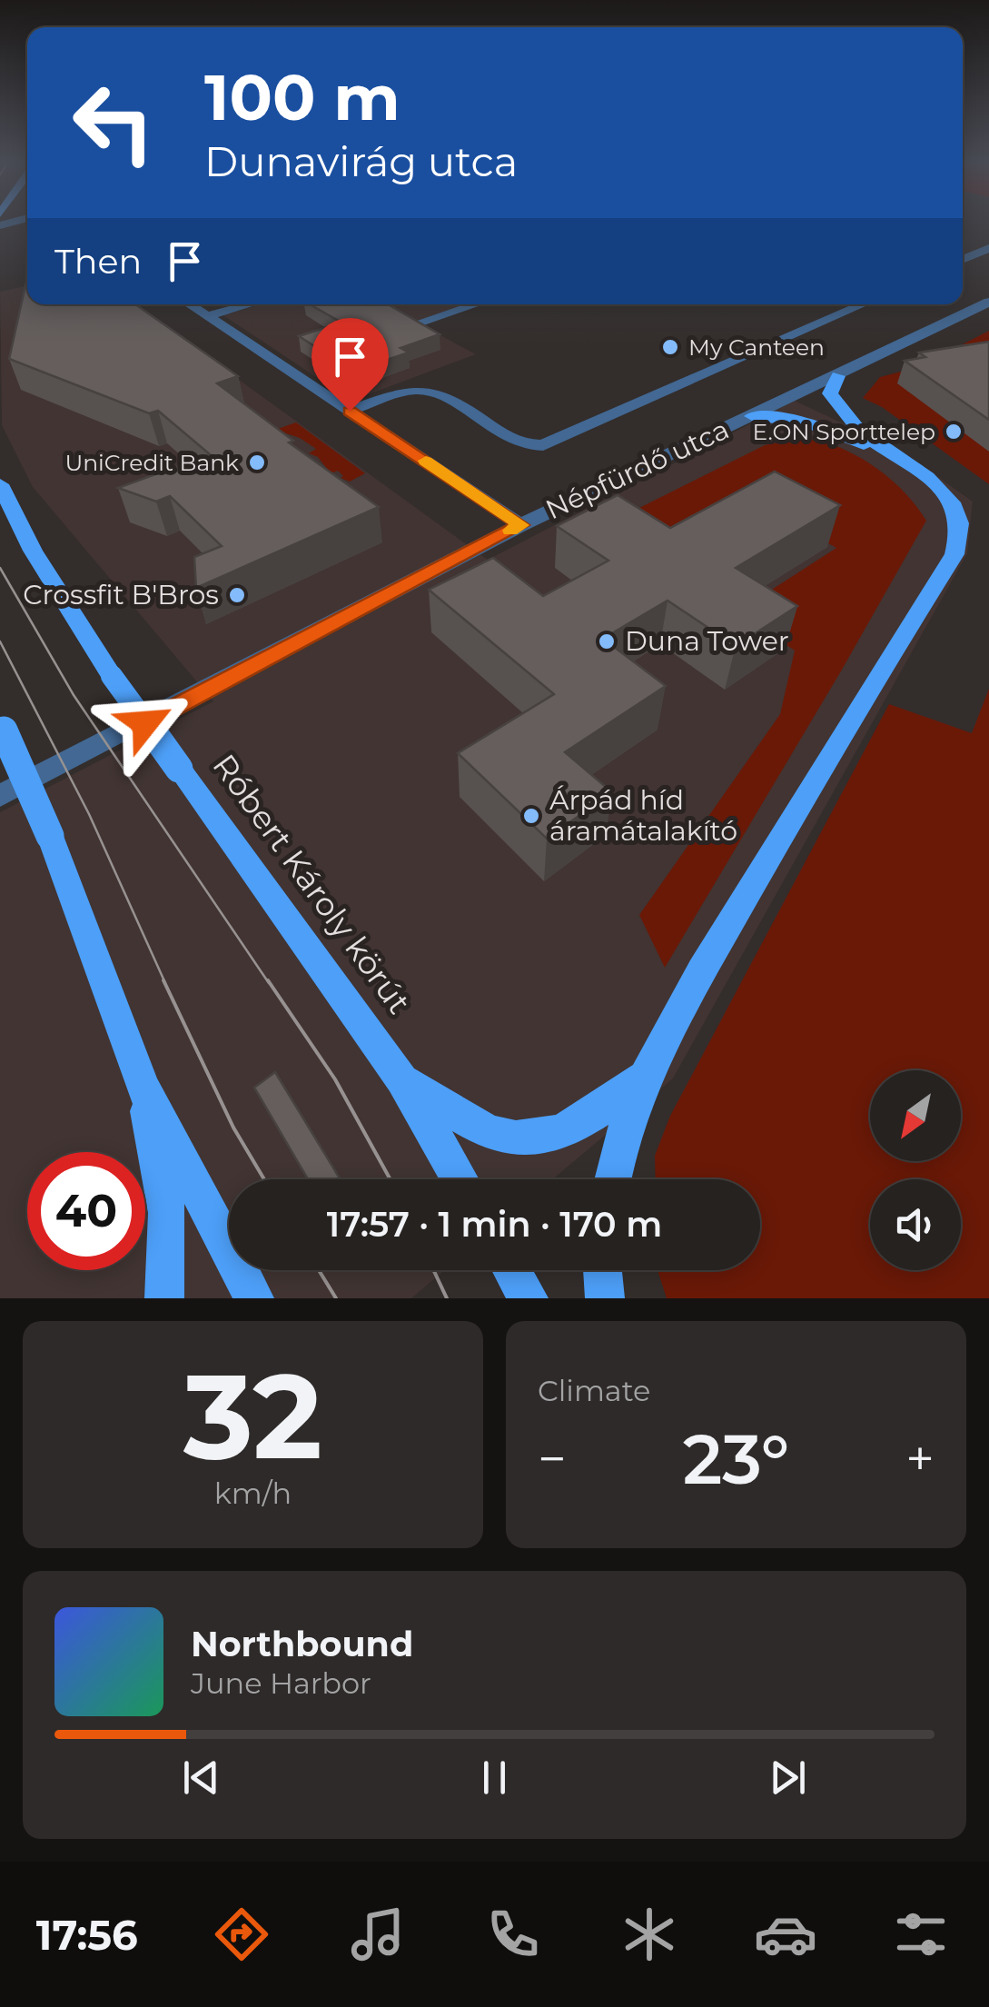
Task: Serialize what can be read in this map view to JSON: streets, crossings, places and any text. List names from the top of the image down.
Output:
{
  "streets": {
    "main road": ["Róbert Károly körút"],
    "street": ["Népfürdő utca"]
  },
  "places": [
    "My Canteen",
    "E.ON Sporttelep",
    "UniCredit Bank",
    "Crossfit B'Bros",
    "Duna Tower",
    "Árpád híd áramátalakító"
  ],
  "north": "bottom left",
  "page": {
    "turn": ["100 m", "Dunavirág utca"],
    "then": "Then",
    "limit": "40",
    "trip": "17:57 · 1 min · 170 m",
    "tile": [
      ["32", "km/h"],
      "Climate"
    ],
    "heat": ["−", "23°", "+"],
    "song": ["Northbound", "June Harbor"],
    "tabs": "17:56"
  }
}
